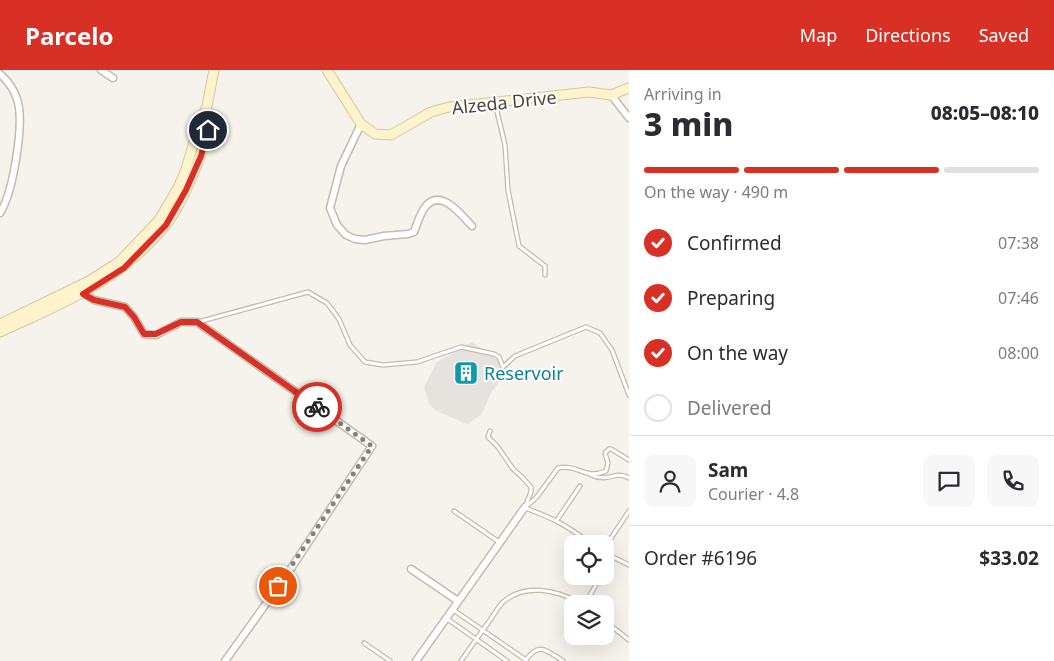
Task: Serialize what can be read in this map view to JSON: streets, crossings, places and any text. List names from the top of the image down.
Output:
{
  "streets": {
    "main road": ["Alzeda Drive"]
  },
  "places": {
    "building": ["Reservoir"]
  },
  "page": {
    "header": "Parcelo",
    "nav": ["Map", "Directions", "Saved"],
    "heading": ["3 min", "Arriving in", "08:05–08:10"],
    "panel": [
      "Sam",
      "Courier · 4.8",
      "Order #6196",
      "$33.02"
    ],
    "bar": "On the way · 490 m",
    "list": [
      ["Confirmed", "07:38"],
      ["Preparing", "07:46"],
      ["On the way", "08:00"],
      "Delivered"
    ]
  }
}
